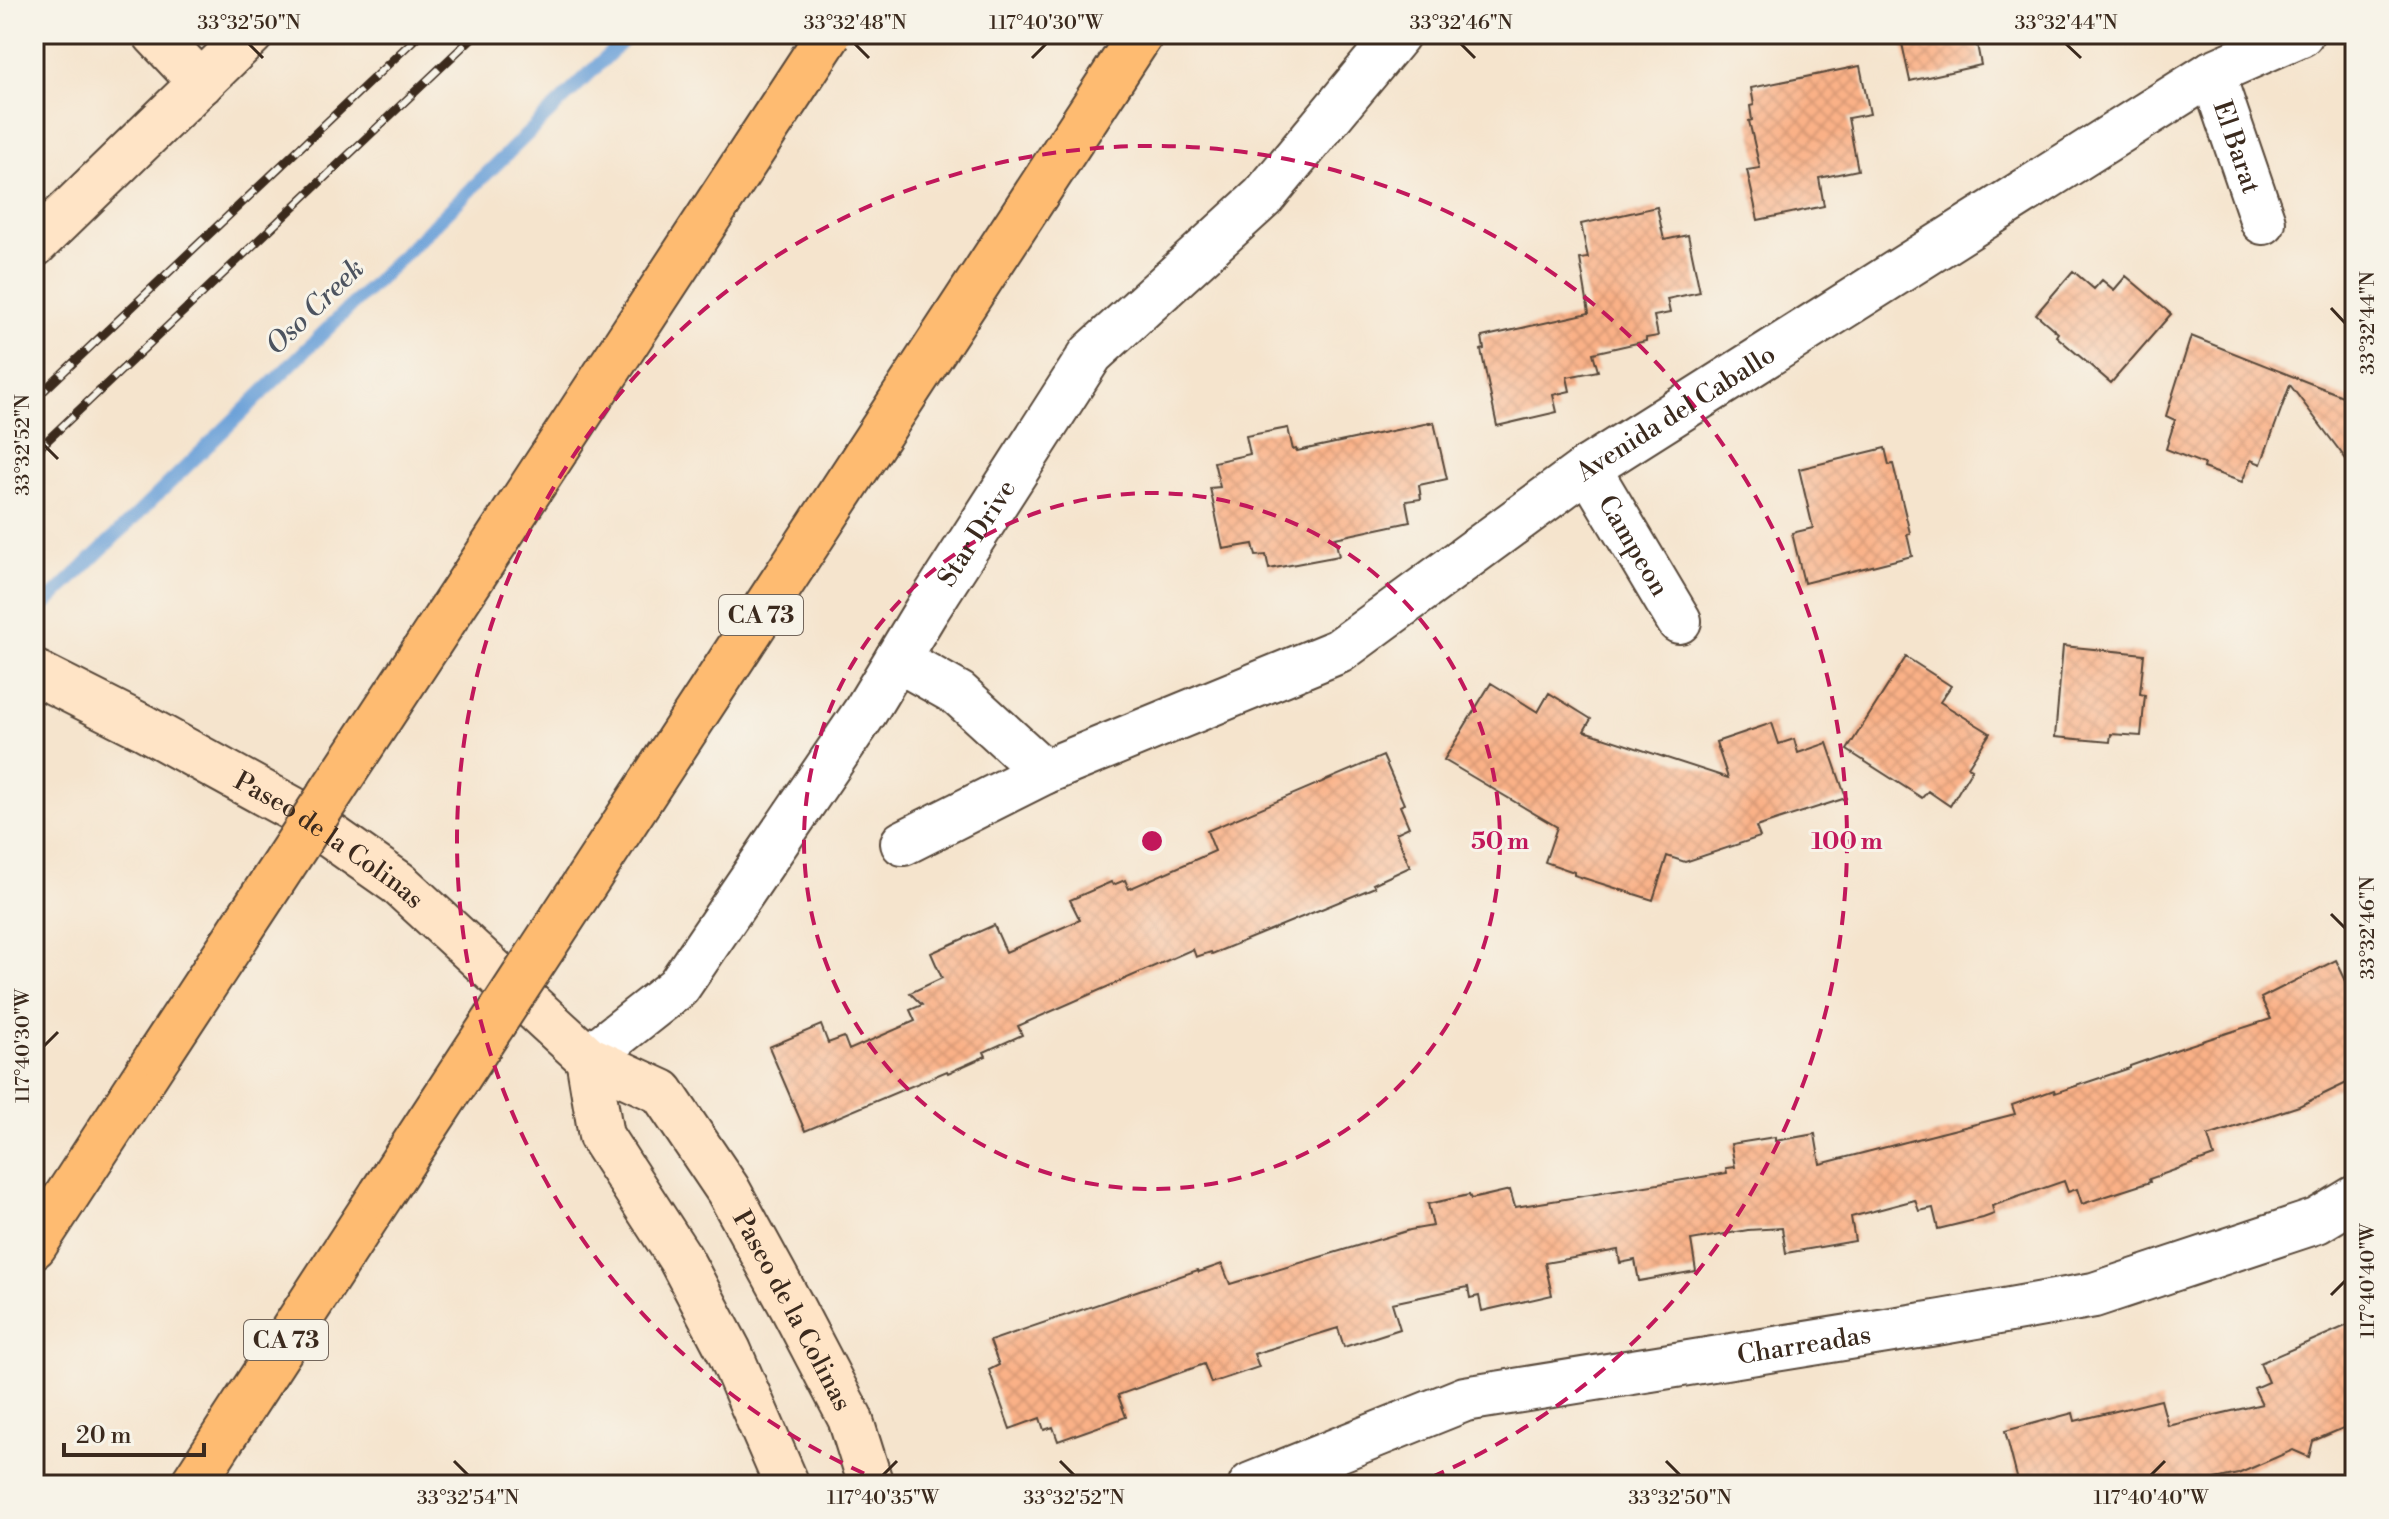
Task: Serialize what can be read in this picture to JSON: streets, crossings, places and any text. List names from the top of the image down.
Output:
{
  "streets": {
    "highway": ["CA 73"],
    "main road": ["Paseo de la Colinas"],
    "street": [
      "El Barat",
      "Avenida del Caballo",
      "Star Drive",
      "Campeon",
      "Charreadas"
    ]
  },
  "crossings": [
    ["El Barat", "Avenida del Caballo"],
    ["Avenida del Caballo", "Campeon"],
    ["Star Drive", "Paseo de la Colinas"]
  ],
  "water": ["Oso Creek"],
  "scale_bar": "20 m",
  "coordinates": [
    "33°32'50\"N",
    "33°32'48\"N",
    "117°40'30\"W",
    "33°32'46\"N",
    "33°32'44\"N",
    "33°32'52\"N",
    "117°40'40\"W",
    "33°32'54\"N",
    "117°40'35\"W"
  ],
  "rings": ["50 m", "100 m"]
}
